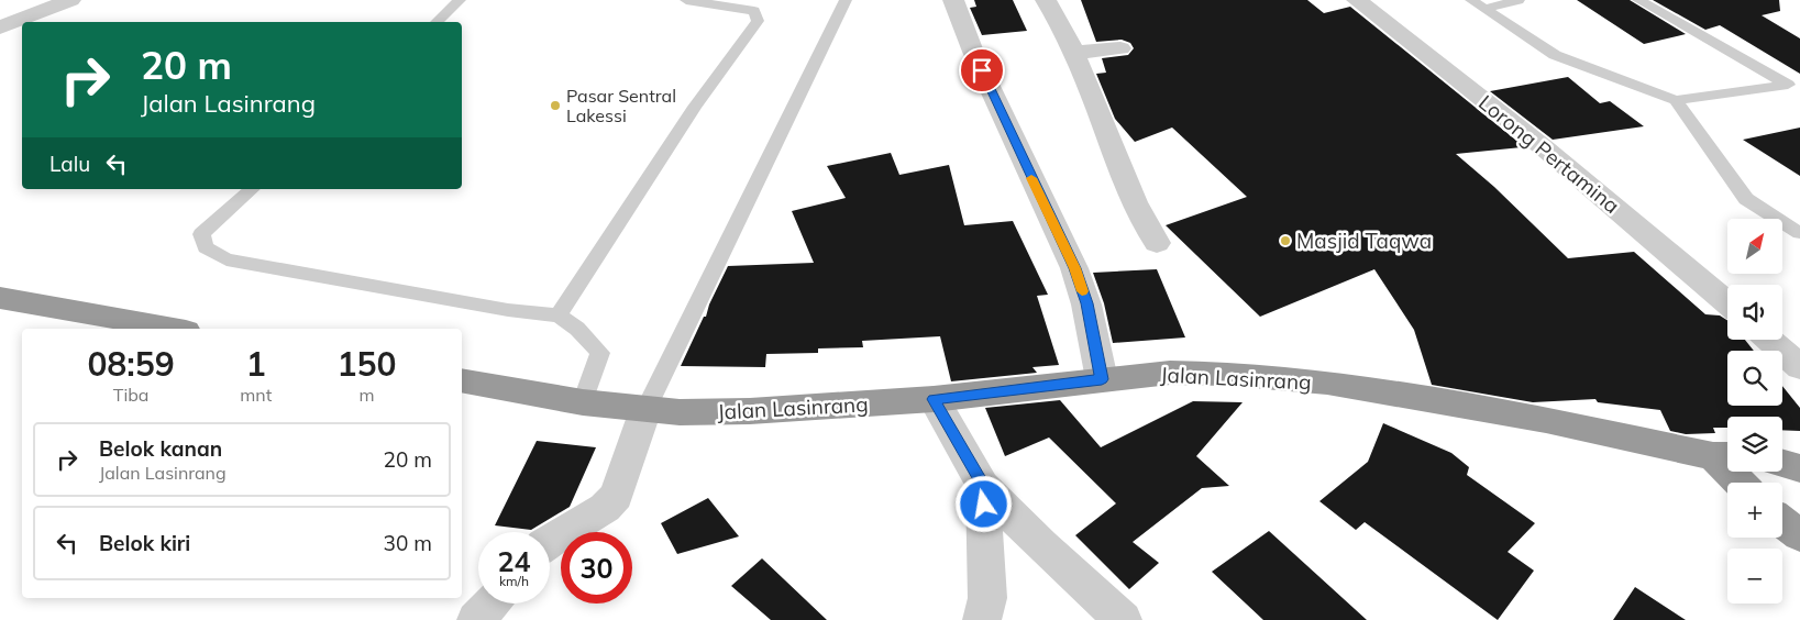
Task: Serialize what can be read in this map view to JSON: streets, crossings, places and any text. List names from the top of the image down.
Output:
{
  "streets": {
    "highway": ["Jalan Lasinrang"],
    "street": ["Lorong Pertamina"]
  },
  "places": ["Pasar Sentral Lakessi", "Masjid Taqwa"],
  "north": "top right",
  "page": {
    "turn": ["20 m", "Jalan Lasinrang"],
    "then": "Lalu",
    "map_buttons": ["+", "−"],
    "eta": [
      "08:59",
      "Tiba",
      "1",
      "mnt",
      "150",
      "m"
    ],
    "list": [
      {
        "name": "Belok kanan",
        "note": "Jalan Lasinrang",
        "value": "20 m"
      },
      {
        "name": "Belok kiri",
        "value": "30 m"
      }
    ],
    "speed": "24 km/h",
    "limit": "30"
  }
}
